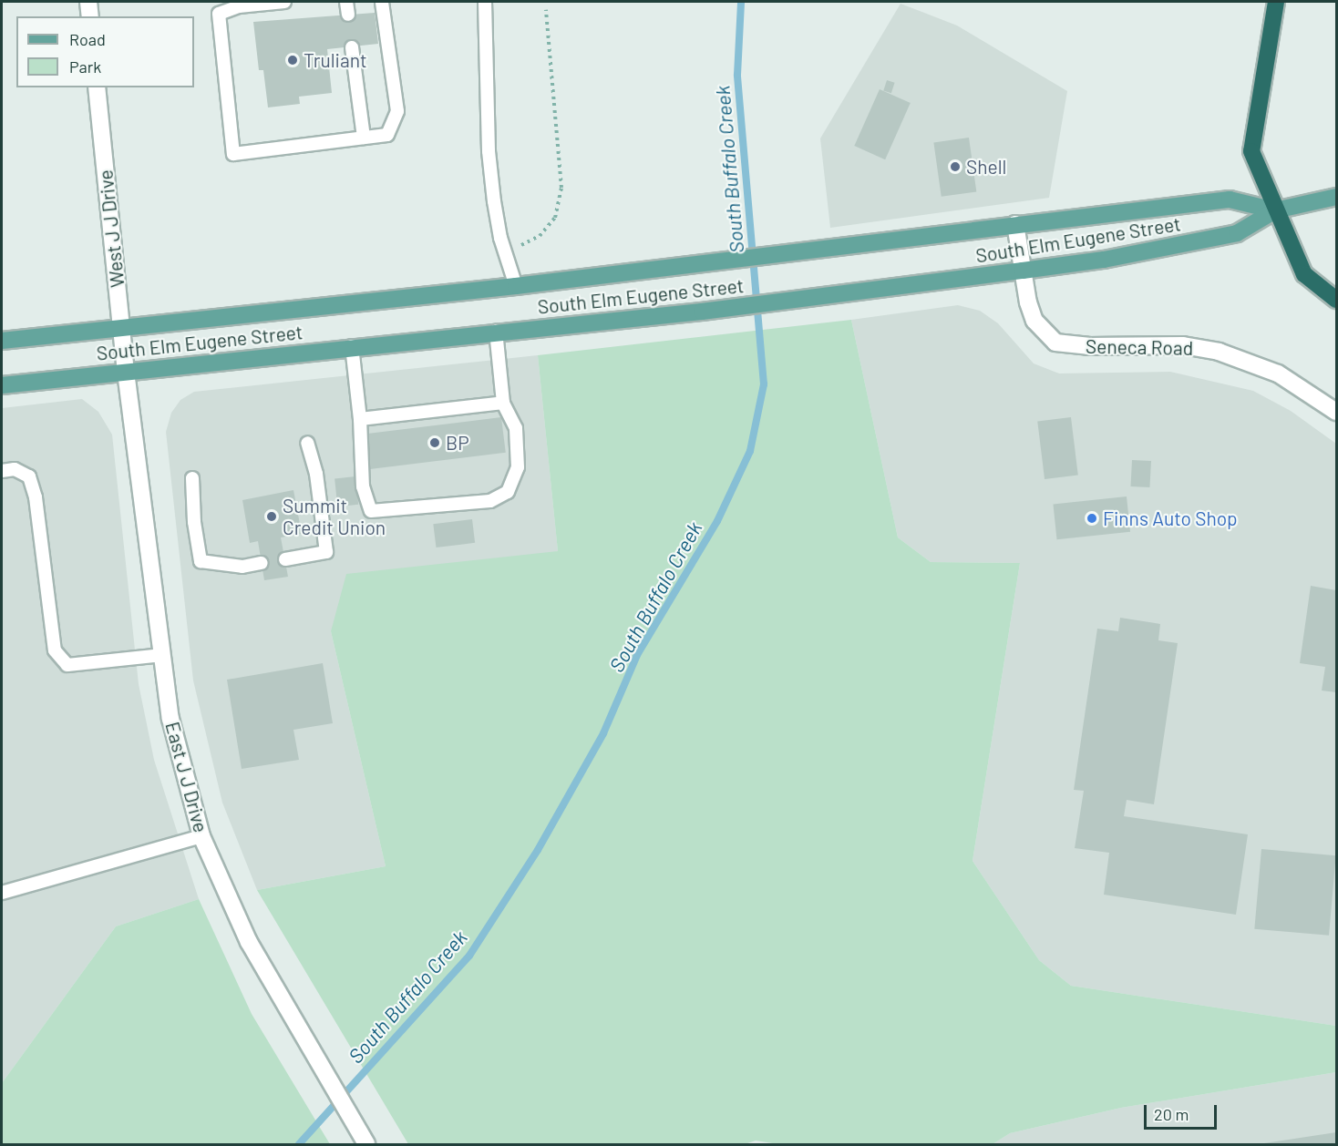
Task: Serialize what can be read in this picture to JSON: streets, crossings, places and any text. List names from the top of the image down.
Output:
{
  "streets": {
    "main road": ["South Elm Eugene Street"],
    "street": ["West J J Drive", "Seneca Road", "East J J Drive"]
  },
  "crossings": [
    ["West J J Drive", "South Elm Eugene Street"],
    ["West J J Drive", "East J J Drive"],
    ["South Elm Eugene Street", "Seneca Road"],
    ["South Elm Eugene Street", "East J J Drive"]
  ],
  "water": ["South Buffalo Creek"],
  "places": [
    "Truliant",
    "Shell",
    "BP",
    "Summit Credit Union",
    "Finns Auto Shop"
  ],
  "legend": ["Road", "Park"],
  "scale_bar": "20 m"
}
